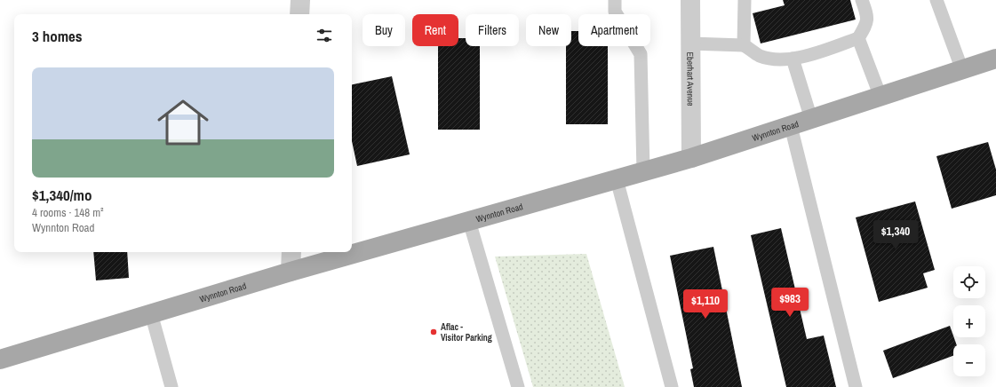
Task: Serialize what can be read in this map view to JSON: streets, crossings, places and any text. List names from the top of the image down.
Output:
{
  "streets": {
    "main road": ["Wynnton Road"],
    "street": ["Eberhart Avenue"]
  },
  "crossings": [
    ["Eberhart Avenue", "Wynnton Road"]
  ],
  "places": ["Aflac - Visitor Parking"],
  "page": {
    "chip": [
      "Buy",
      "Rent",
      "Filters",
      "New",
      "Apartment"
    ],
    "heading": "3 homes",
    "list": [
      {
        "name": "$1,340/mo",
        "note": "4 rooms · 148 m² · Wynnton Road"
      }
    ],
    "price": ["$1,340", "$983", "$1,110"],
    "map_buttons": ["+", "−"]
  }
}
